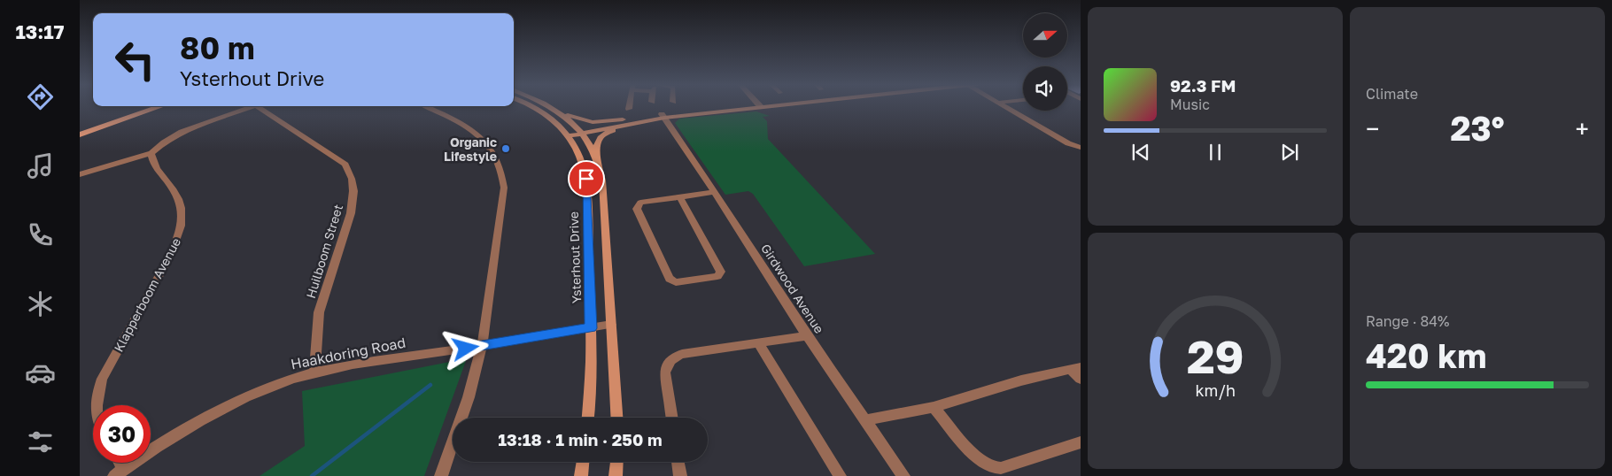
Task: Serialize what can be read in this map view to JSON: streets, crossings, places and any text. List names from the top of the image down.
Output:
{
  "streets": {
    "main road": ["Ysterhout Drive"],
    "street": [
      "Huilboom Street",
      "Girdwood Avenue",
      "Klapperboom Avenue",
      "Haakdoring Road"
    ]
  },
  "crossings": [
    ["Huilboom Street", "Haakdoring Road"],
    ["Ysterhout Drive", "Haakdoring Road"]
  ],
  "places": ["Organic Lifestyle"],
  "north": "right",
  "page": {
    "tabs": "13:17",
    "tile": [
      "Climate",
      ["Range · 84%", "420 km"]
    ],
    "turn": ["80 m", "Ysterhout Drive"],
    "song": ["92.3 FM", "Music"],
    "heat": ["−", "23°", "+"],
    "limit": "30",
    "trip": "13:18 · 1 min · 250 m",
    "gauge": ["29", "km/h"]
  }
}
